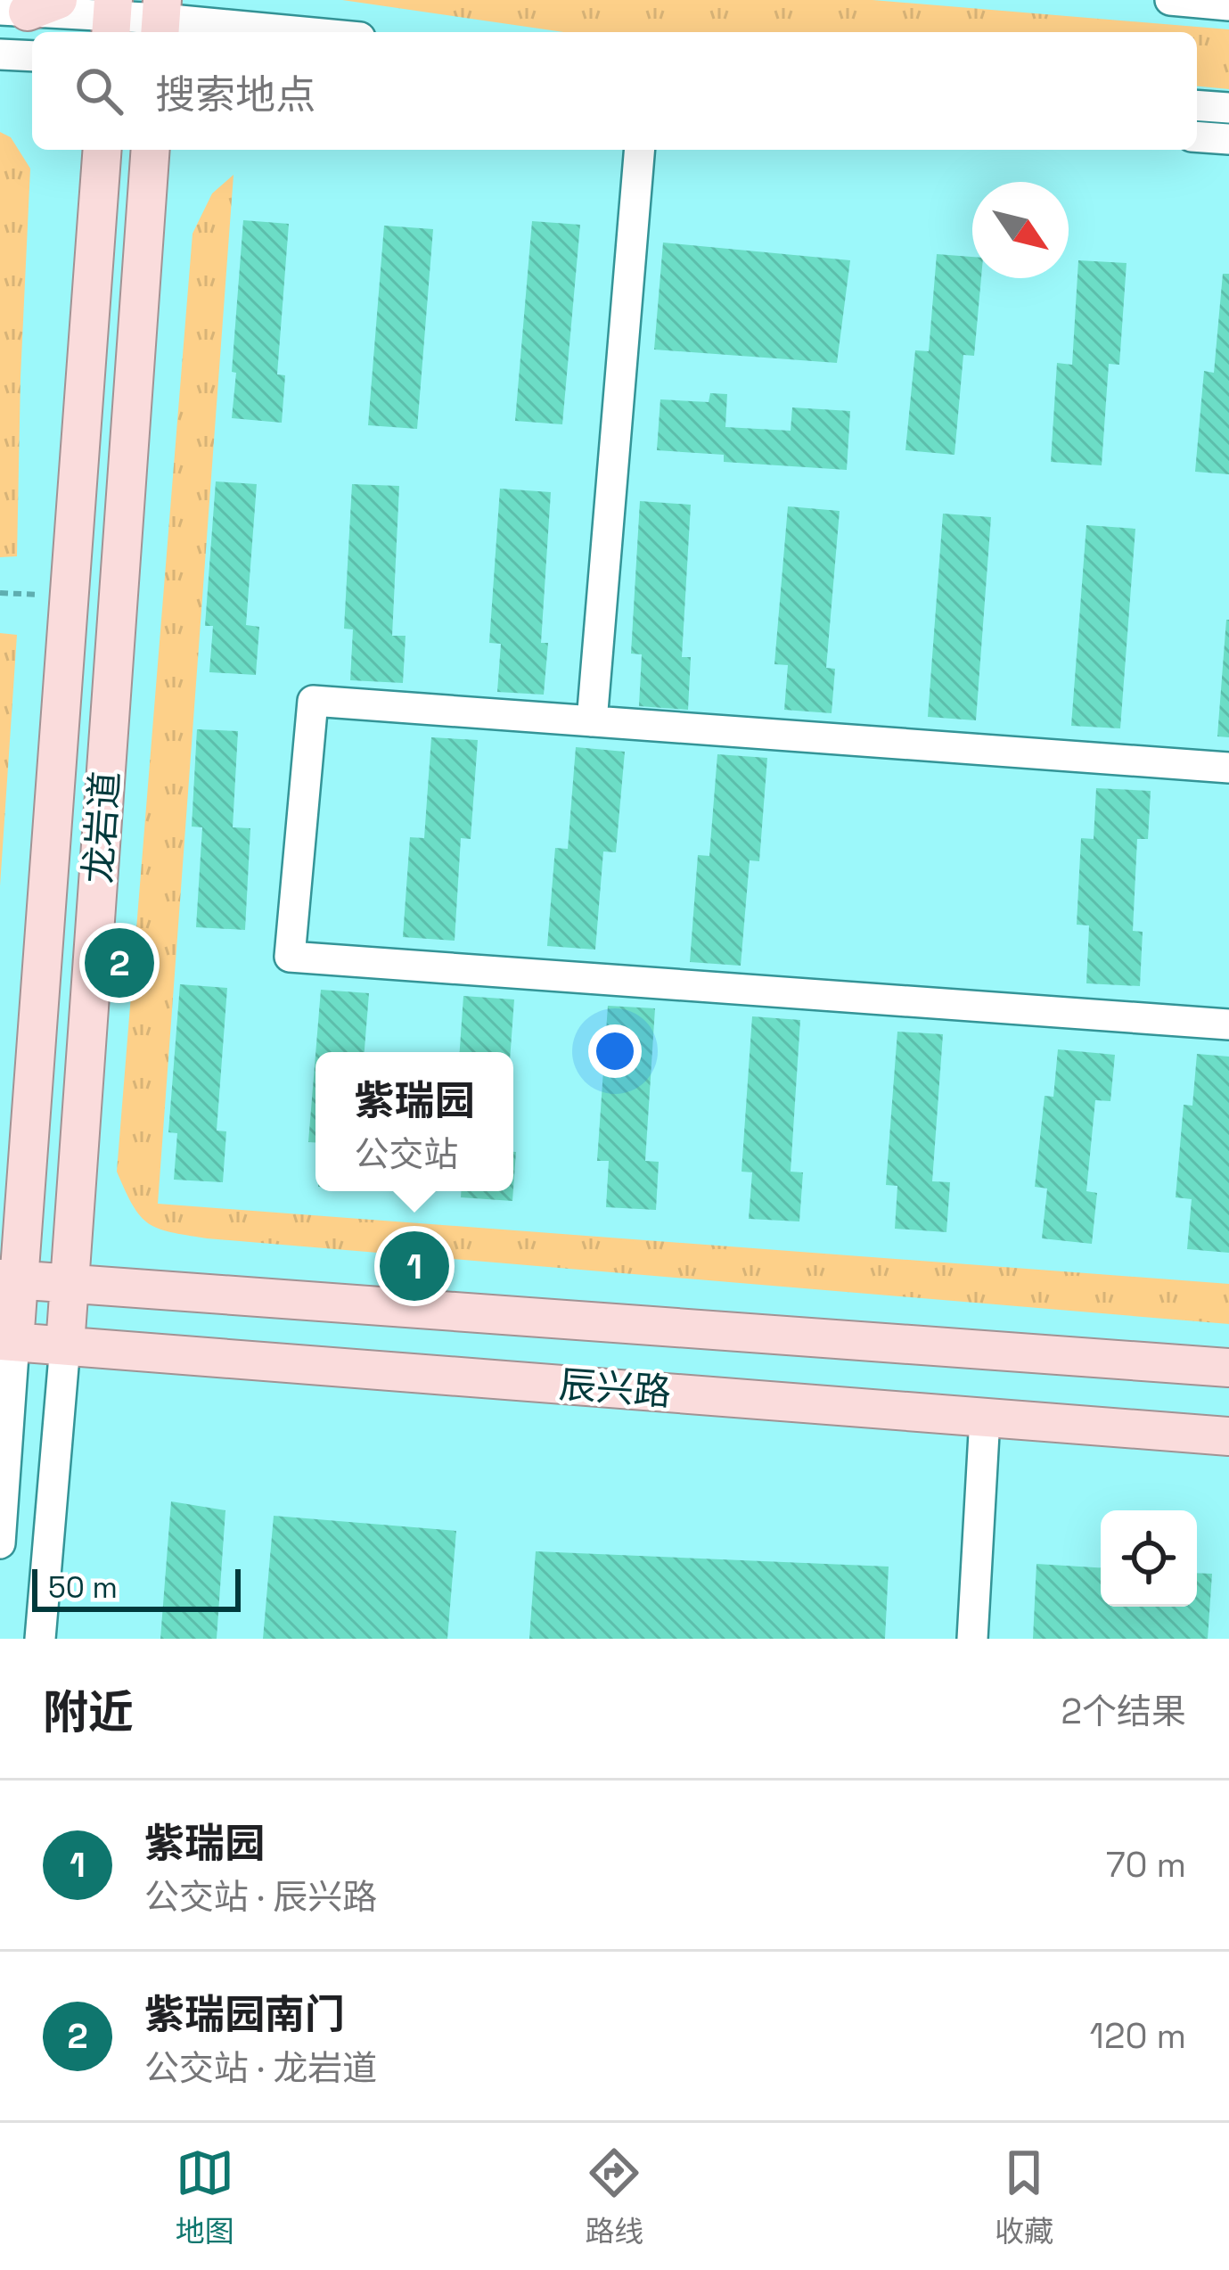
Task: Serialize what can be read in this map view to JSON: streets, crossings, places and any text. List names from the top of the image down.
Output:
{
  "streets": {
    "main road": ["龙岩道", "辰兴路"]
  },
  "crossings": [
    ["龙岩道", "辰兴路"]
  ],
  "scale_bar": "50 m",
  "north": "bottom right",
  "page": {
    "search": "搜索地点",
    "pins": ["2", "1"],
    "popup": ["紫瑞园", "公交站"],
    "scale": "50 m",
    "heading": ["附近", "2个结果"],
    "list": [
      {
        "mark": "1",
        "name": "紫瑞园",
        "note": "公交站 · 辰兴路",
        "value": "70 m"
      },
      {
        "mark": "2",
        "name": "紫瑞园南门",
        "note": "公交站 · 龙岩道",
        "value": "120 m"
      }
    ],
    "nav": ["地图", "路线", "收藏"]
  }
}
